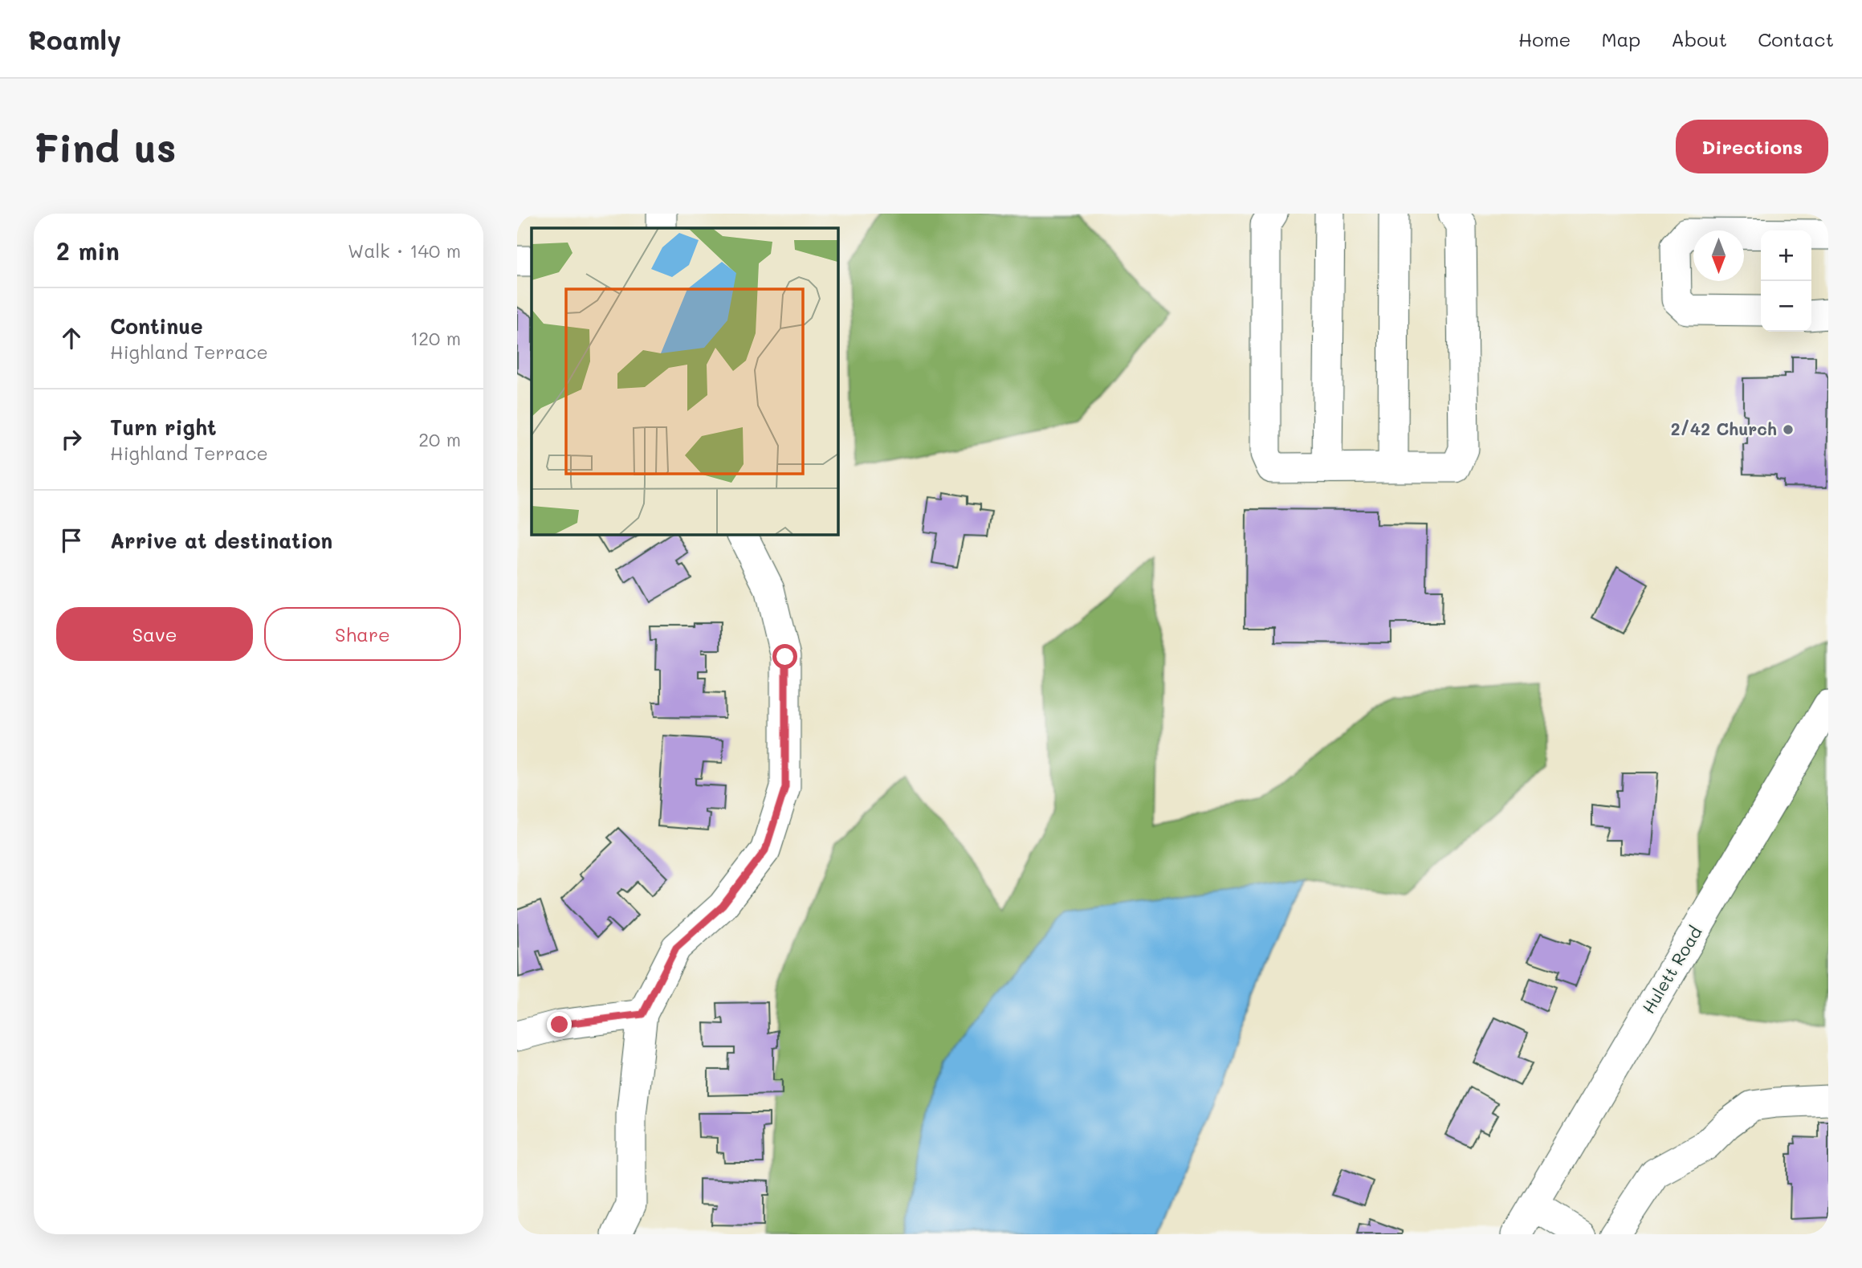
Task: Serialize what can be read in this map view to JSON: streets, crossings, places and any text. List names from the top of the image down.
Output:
{
  "streets": {
    "street": ["Hulett Road"]
  },
  "places": ["2/42 Church"],
  "north": "bottom",
  "page": {
    "header": "Roamly",
    "nav": [
      "Home",
      "Map",
      "About",
      "Contact"
    ],
    "buttons": [
      "Directions",
      ["Save", "Share"]
    ],
    "title": "Find us",
    "heading": ["2 min", "Walk · 140 m"],
    "map_buttons": ["+", "−"],
    "list": [
      ["Continue", "Highland Terrace", "120 m"],
      ["Turn right", "Highland Terrace", "20 m"],
      "Arrive at destination"
    ]
  }
}
